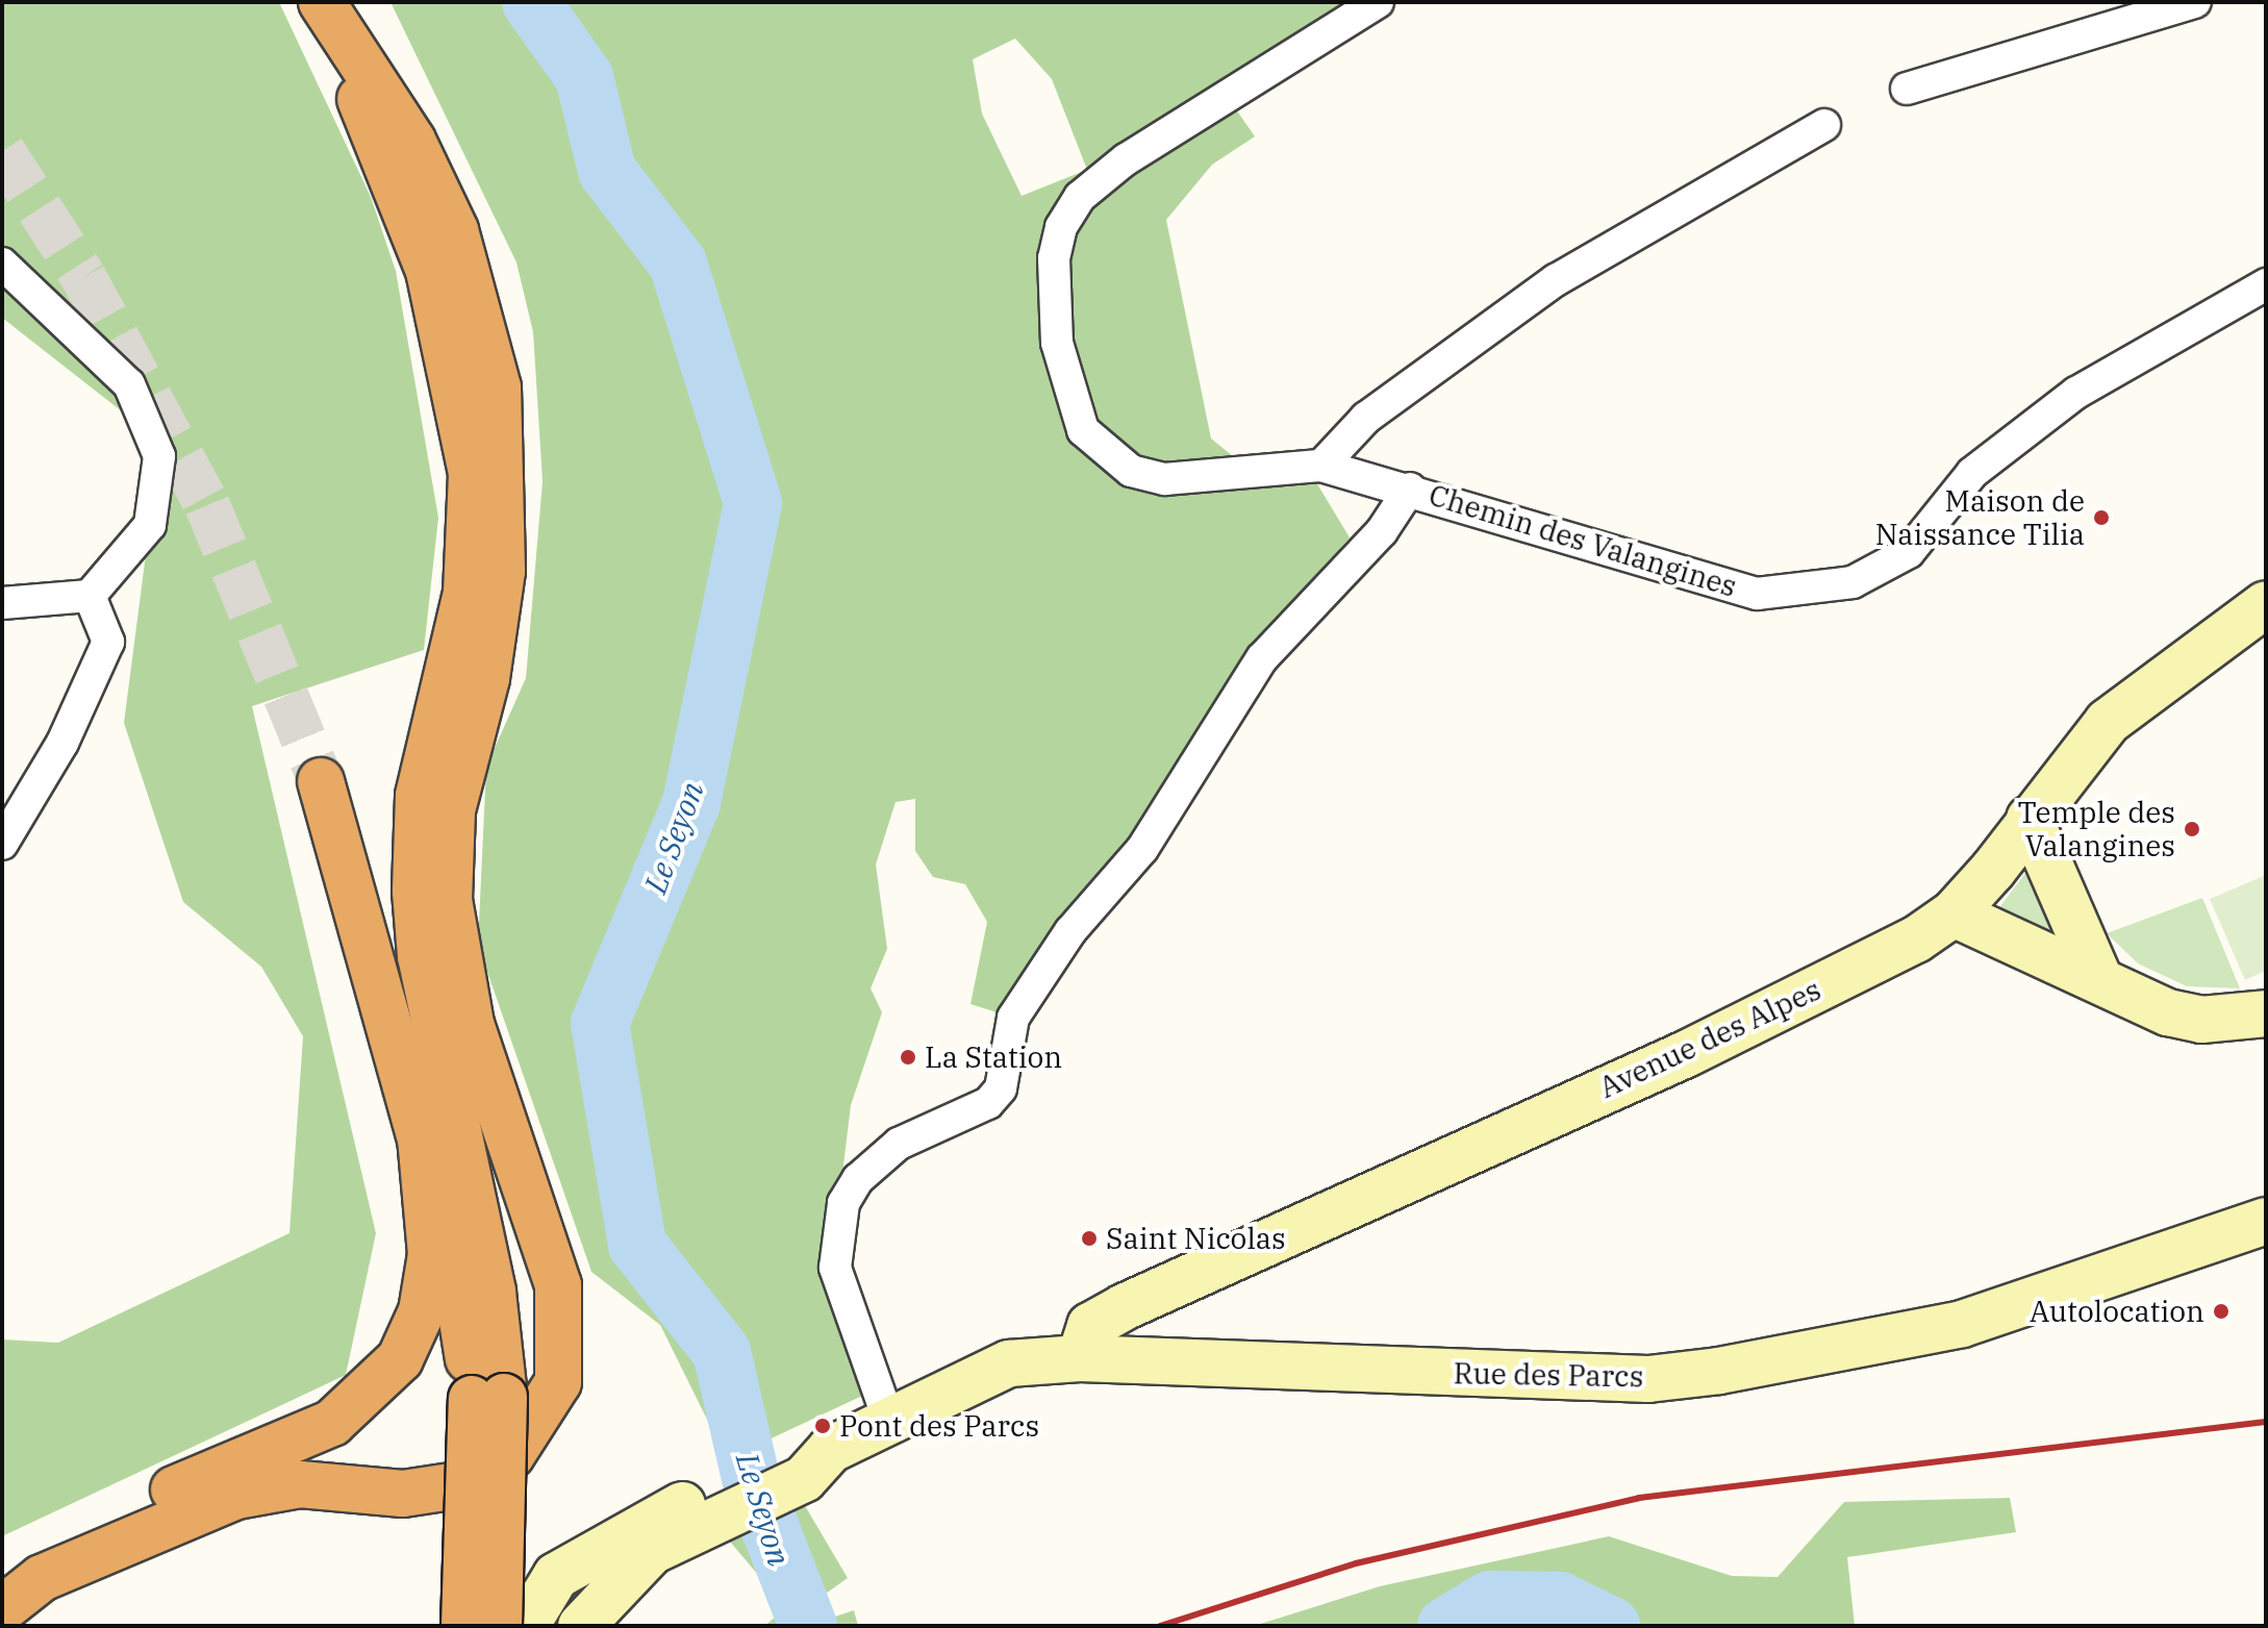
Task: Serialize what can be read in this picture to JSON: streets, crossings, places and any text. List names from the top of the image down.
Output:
{
  "streets": {
    "main road": ["Avenue des Alpes", "Rue des Parcs"],
    "street": ["Chemin des Valangines"]
  },
  "crossings": [
    ["Chemin des Valangines", "Rue des Parcs"],
    ["Avenue des Alpes", "Rue des Parcs"]
  ],
  "water": ["Le Seyon"],
  "places": [
    "Maison de Naissance Tilia",
    "Temple des Valangines",
    "La Station",
    "Saint Nicolas",
    "Autolocation",
    "Pont des Parcs"
  ]
}
